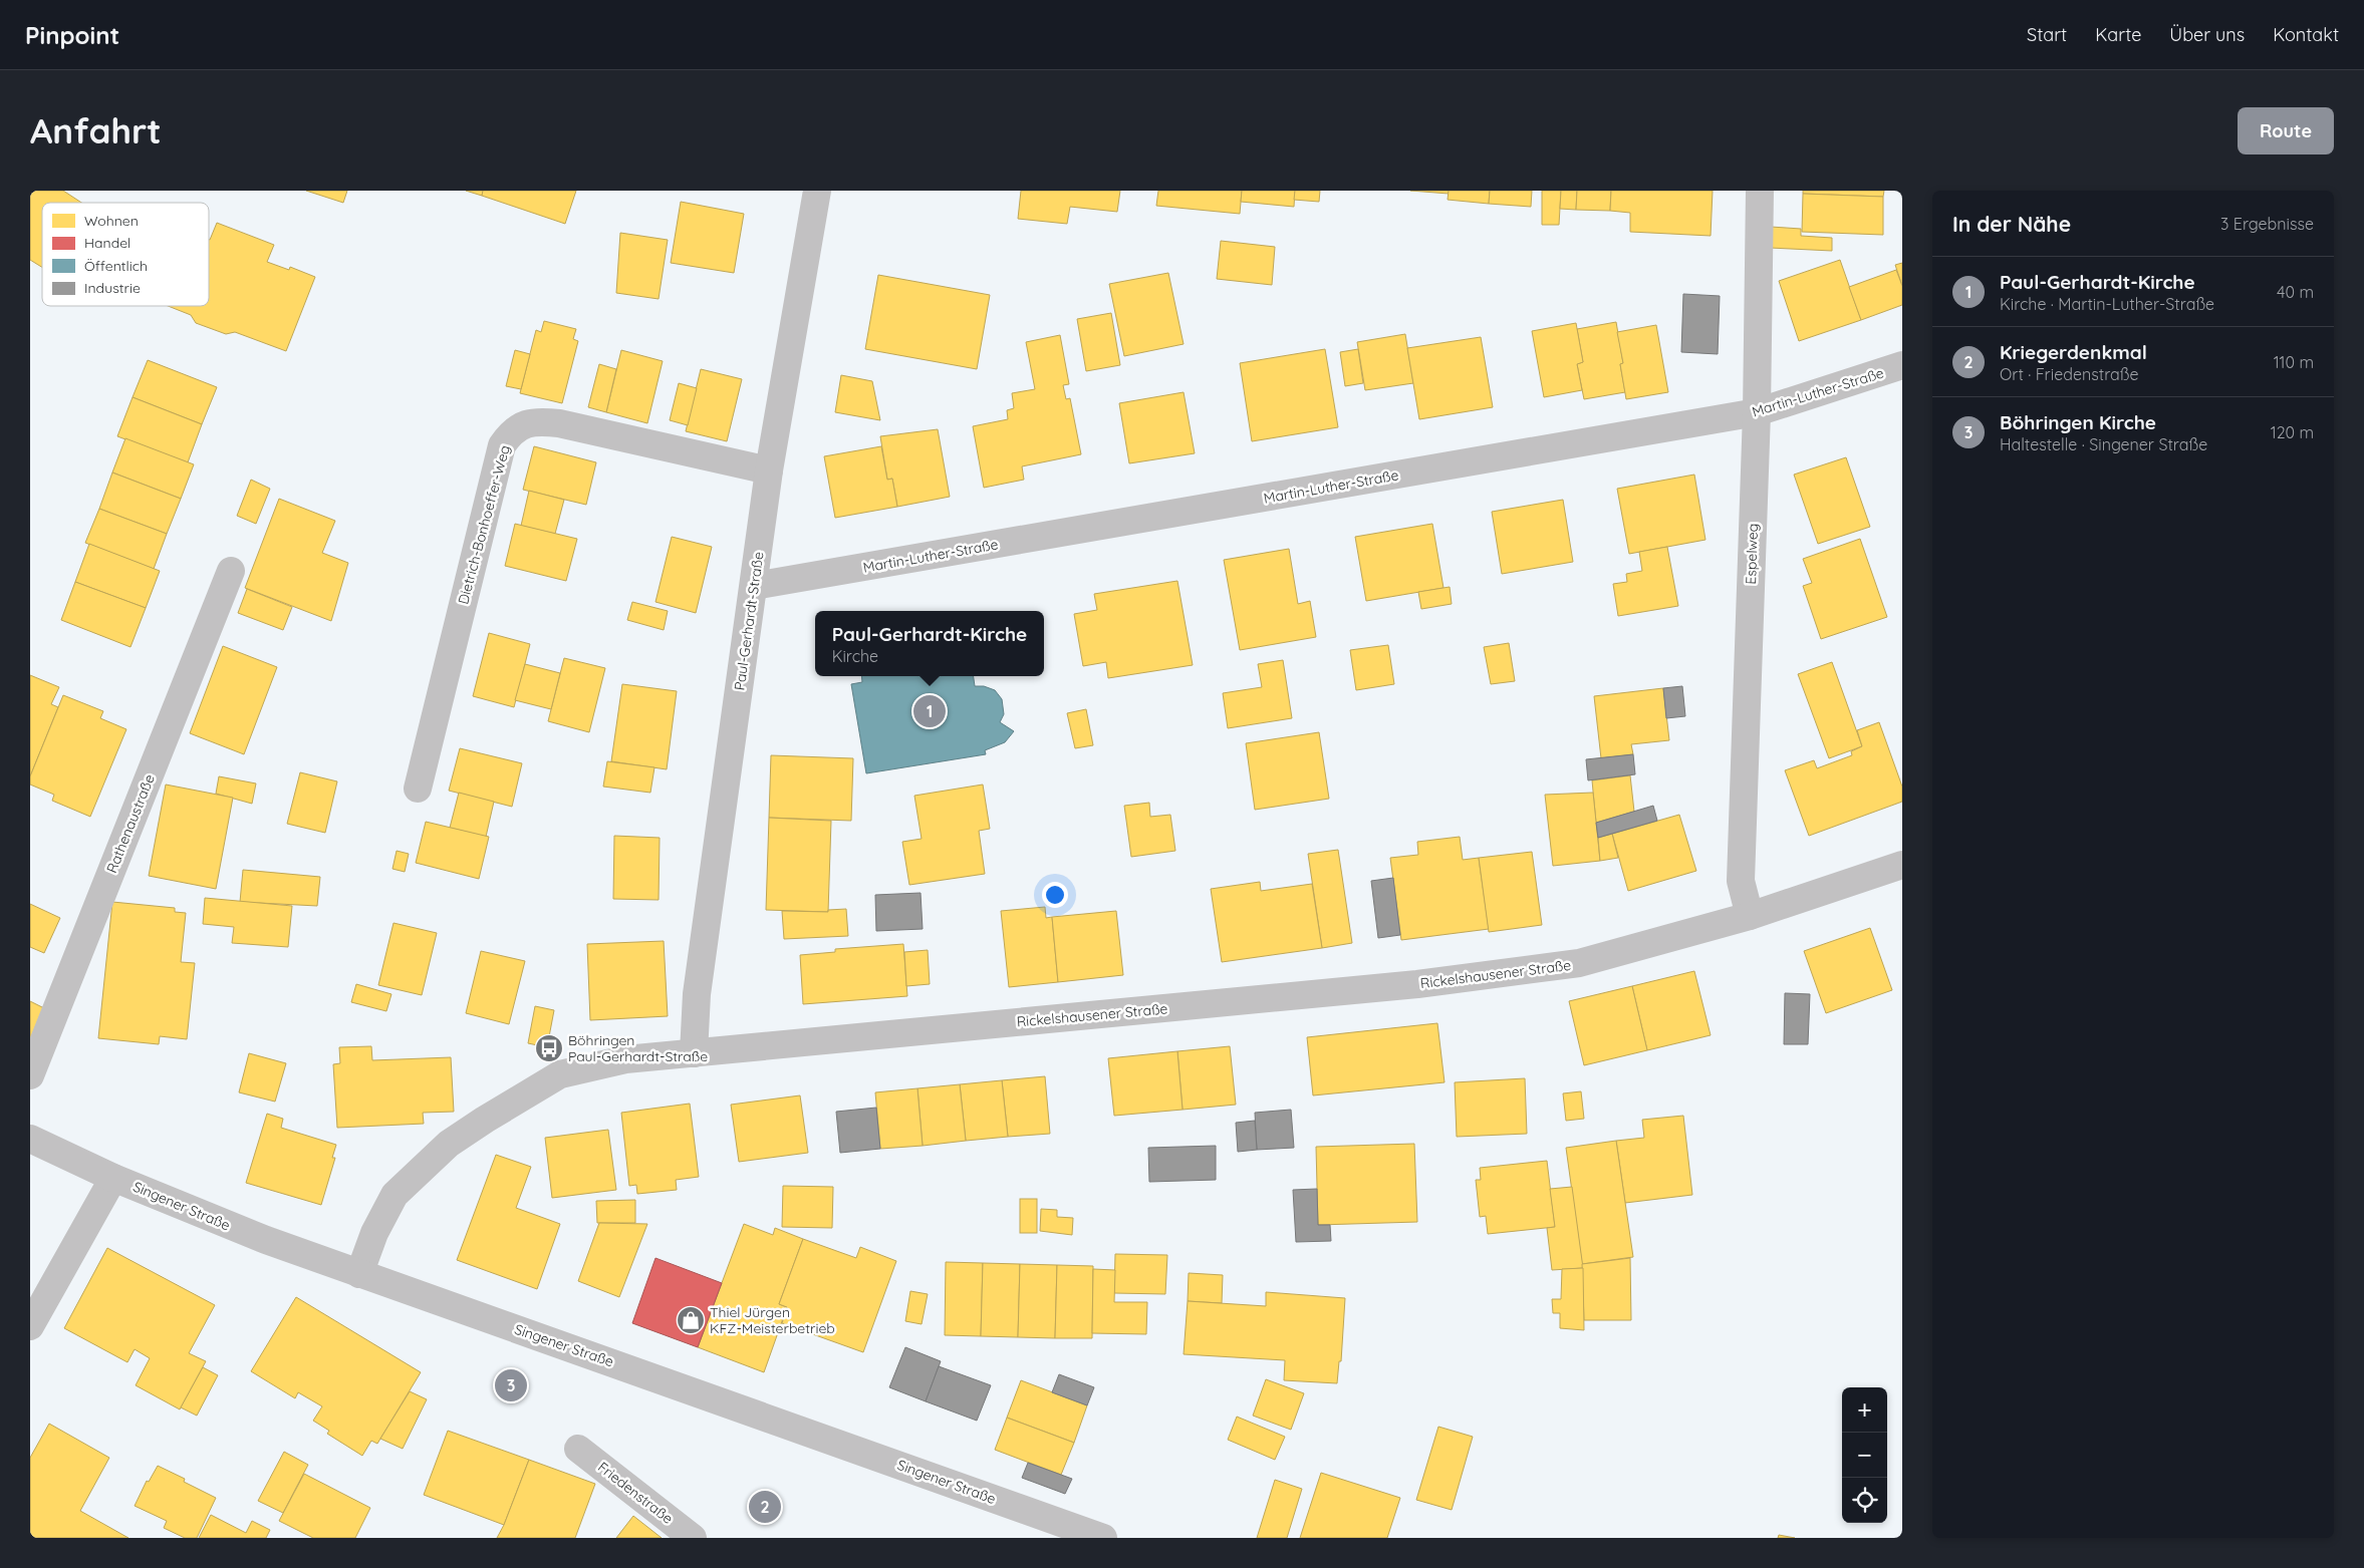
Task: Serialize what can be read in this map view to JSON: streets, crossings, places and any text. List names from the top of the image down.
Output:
{
  "streets": {
    "street": [
      "Martin-Luther-Straße",
      "Dietrich-Bonhoeffer-Weg",
      "Espelweg",
      "Paul-Gerhardt-Straße",
      "Rathenaustraße",
      "Rickelshausener Straße",
      "Singener Straße",
      "Friedenstraße"
    ]
  },
  "crossings": [
    ["Martin-Luther-Straße", "Espelweg"],
    ["Martin-Luther-Straße", "Paul-Gerhardt-Straße"],
    ["Dietrich-Bonhoeffer-Weg", "Paul-Gerhardt-Straße"],
    ["Espelweg", "Rickelshausener Straße"],
    ["Paul-Gerhardt-Straße", "Rickelshausener Straße"],
    ["Rickelshausener Straße", "Singener Straße"]
  ],
  "places": {
    "bus stop": ["Böhringen Paul-Gerhardt-Straße"],
    "shop": ["Thiel Jürgen KFZ-Meisterbetrieb"]
  },
  "legend": [
    "Wohnen",
    "Handel",
    "Öffentlich",
    "Industrie"
  ],
  "page": {
    "header": "Pinpoint",
    "nav": [
      "Start",
      "Karte",
      "Über uns",
      "Kontakt"
    ],
    "buttons": "Route",
    "title": "Anfahrt",
    "heading": ["In der Nähe", "3 Ergebnisse"],
    "list": [
      {
        "mark": "1",
        "name": "Paul-Gerhardt-Kirche",
        "note": "Kirche · Martin-Luther-Straße",
        "value": "40 m"
      },
      {
        "mark": "2",
        "name": "Kriegerdenkmal",
        "note": "Ort · Friedenstraße",
        "value": "110 m"
      },
      {
        "mark": "3",
        "name": "Böhringen Kirche",
        "note": "Haltestelle · Singener Straße",
        "value": "120 m"
      }
    ],
    "popup": ["Paul-Gerhardt-Kirche", "Kirche"],
    "pins": ["1", "3", "2"],
    "map_buttons": ["+", "−"]
  }
}
